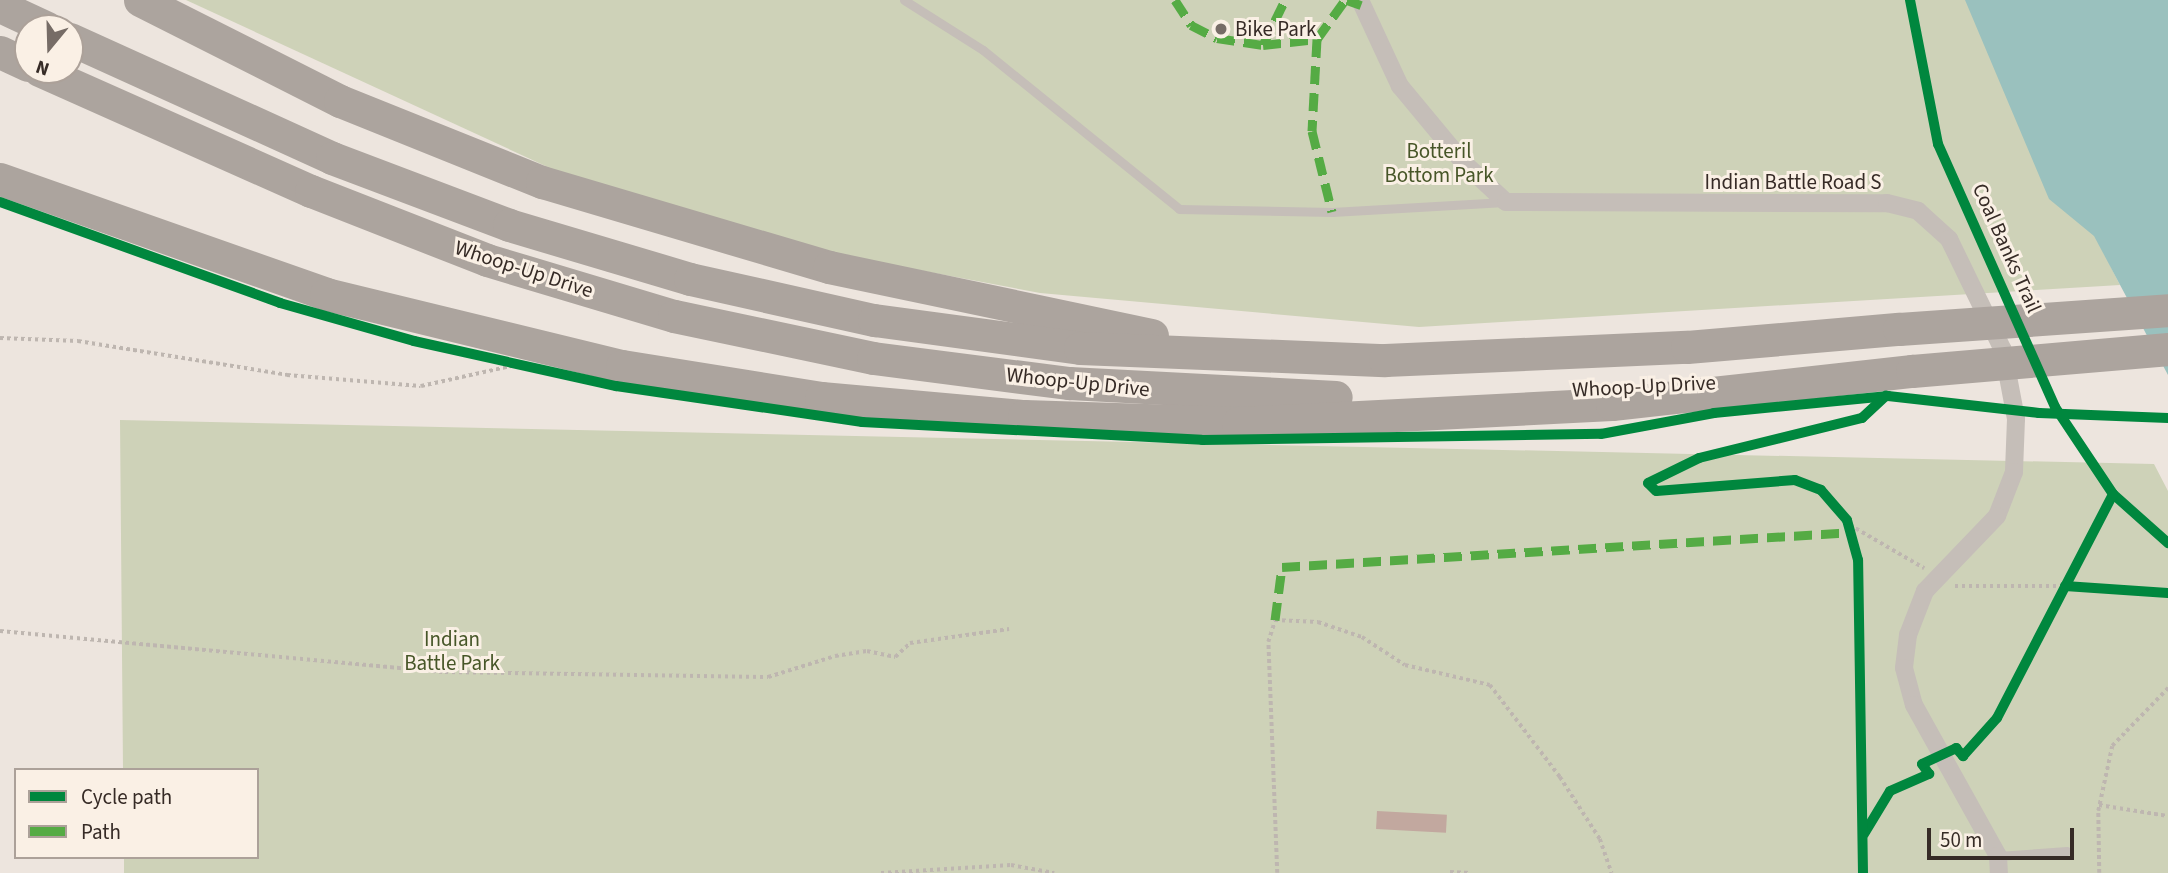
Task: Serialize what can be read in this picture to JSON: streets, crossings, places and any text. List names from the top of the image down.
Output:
{
  "streets": {
    "highway": ["Whoop-Up Drive"],
    "street": ["Indian Battle Road S"],
    "cycle path": ["Coal Banks Trail"]
  },
  "parks": ["Botteril Bottom Park", "Indian Battle Park"],
  "places": ["Bike Park"],
  "legend": ["Cycle path", "Path"],
  "scale_bar": "50 m",
  "north": "bottom"
}
